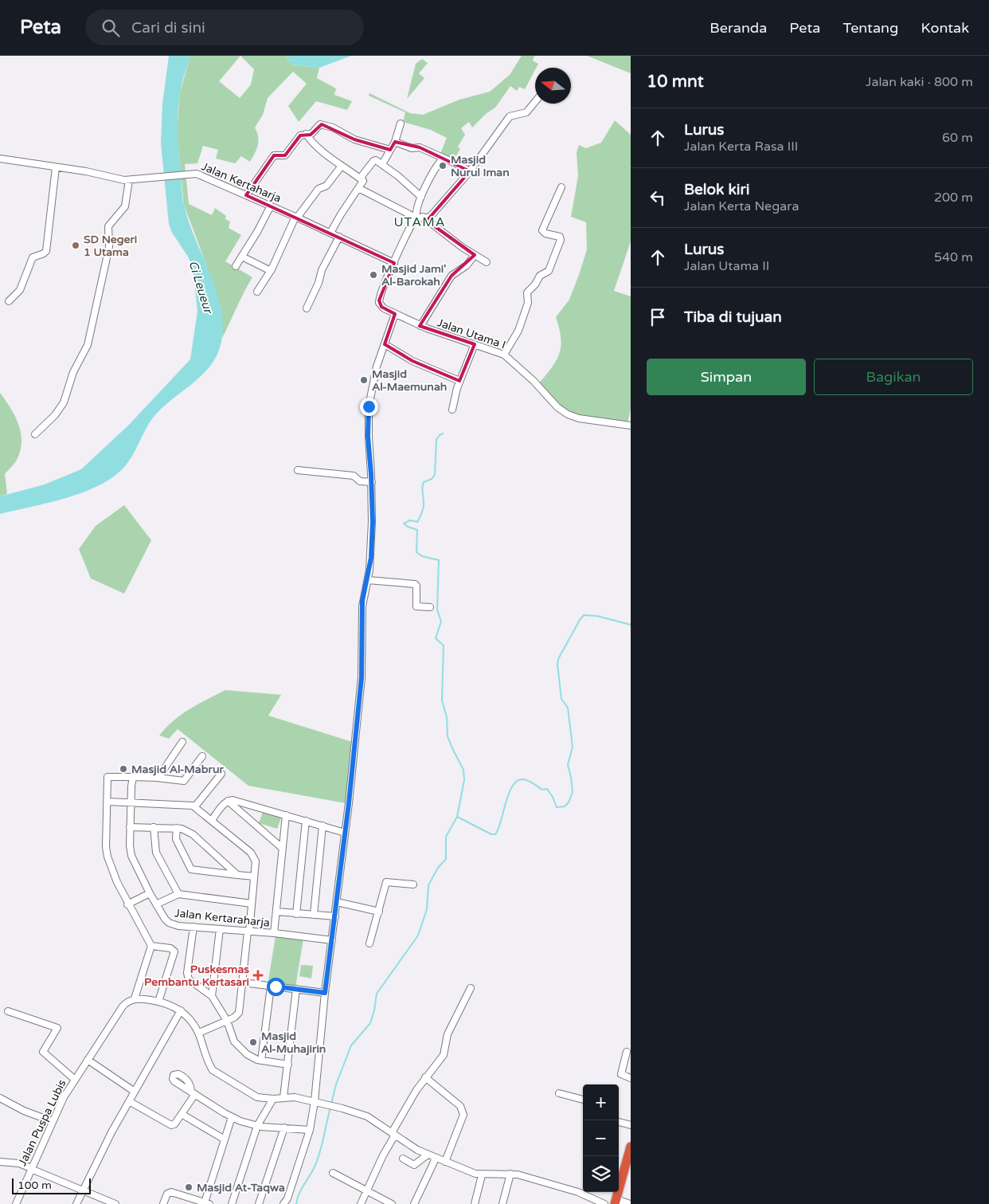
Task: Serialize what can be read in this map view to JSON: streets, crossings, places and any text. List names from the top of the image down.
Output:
{
  "streets": {
    "street": [
      "Jalan Kertaharja",
      "Jalan Utama I",
      "Jalan Kertaraharja",
      "Jalan Puspa Lubis"
    ]
  },
  "crossings": [
    ["Jalan Kertaharja", "Jalan Utama I"]
  ],
  "districts": ["UTAMA"],
  "water": ["Ci Leueur"],
  "places": {
    "other": [
      "Masjid Nurul Iman",
      "SD Negeri 1 Utama",
      "Masjid Jami' Al-Barokah",
      "Masjid Al-Maemunah",
      "Masjid Al-Mabrur",
      "Masjid Al-Muhajirin",
      "Masjid At-Taqwa"
    ],
    "health": ["Puskesmas Pembantu Kertasari"]
  },
  "scale_bar": "100 m",
  "north": "left",
  "page": {
    "header": "Peta",
    "search": "Cari di sini",
    "nav": [
      "Beranda",
      "Peta",
      "Tentang",
      "Kontak"
    ],
    "heading": ["10 mnt", "Jalan kaki · 800 m"],
    "list": [
      ["Lurus", "Jalan Kerta Rasa III", "60 m"],
      ["Belok kiri", "Jalan Kerta Negara", "200 m"],
      ["Lurus", "Jalan Utama II", "540 m"],
      "Tiba di tujuan"
    ],
    "buttons": ["Simpan", "Bagikan"],
    "map_buttons": ["+", "−"],
    "scale": "100 m"
  }
}
